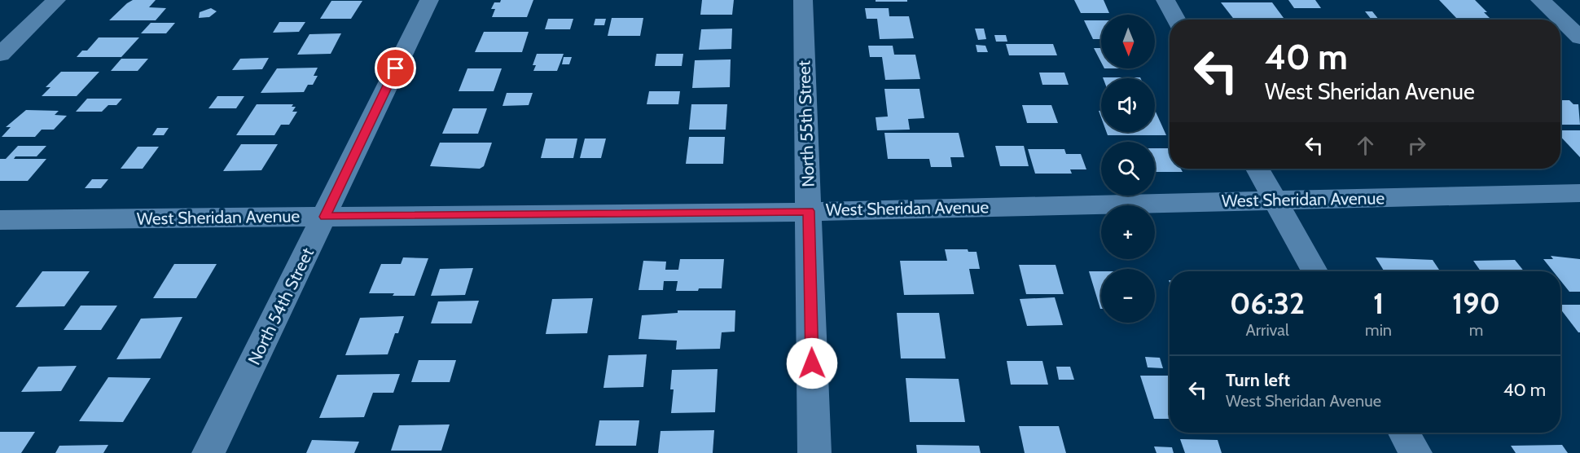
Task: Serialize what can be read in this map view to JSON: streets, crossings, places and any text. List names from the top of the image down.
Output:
{
  "streets": {
    "street": ["North 55th Street", "West Sheridan Avenue", "North 54th Street"]
  },
  "crossings": [
    ["North 55th Street", "West Sheridan Avenue"],
    ["West Sheridan Avenue", "North 54th Street"]
  ],
  "north": "bottom",
  "page": {
    "map_buttons": ["+", "−"],
    "turn": ["40 m", "West Sheridan Avenue"],
    "eta": [
      "06:32",
      "Arrival",
      "1",
      "min",
      "190",
      "m"
    ],
    "list": [
      {
        "name": "Turn left",
        "note": "West Sheridan Avenue",
        "value": "40 m"
      }
    ]
  }
}
